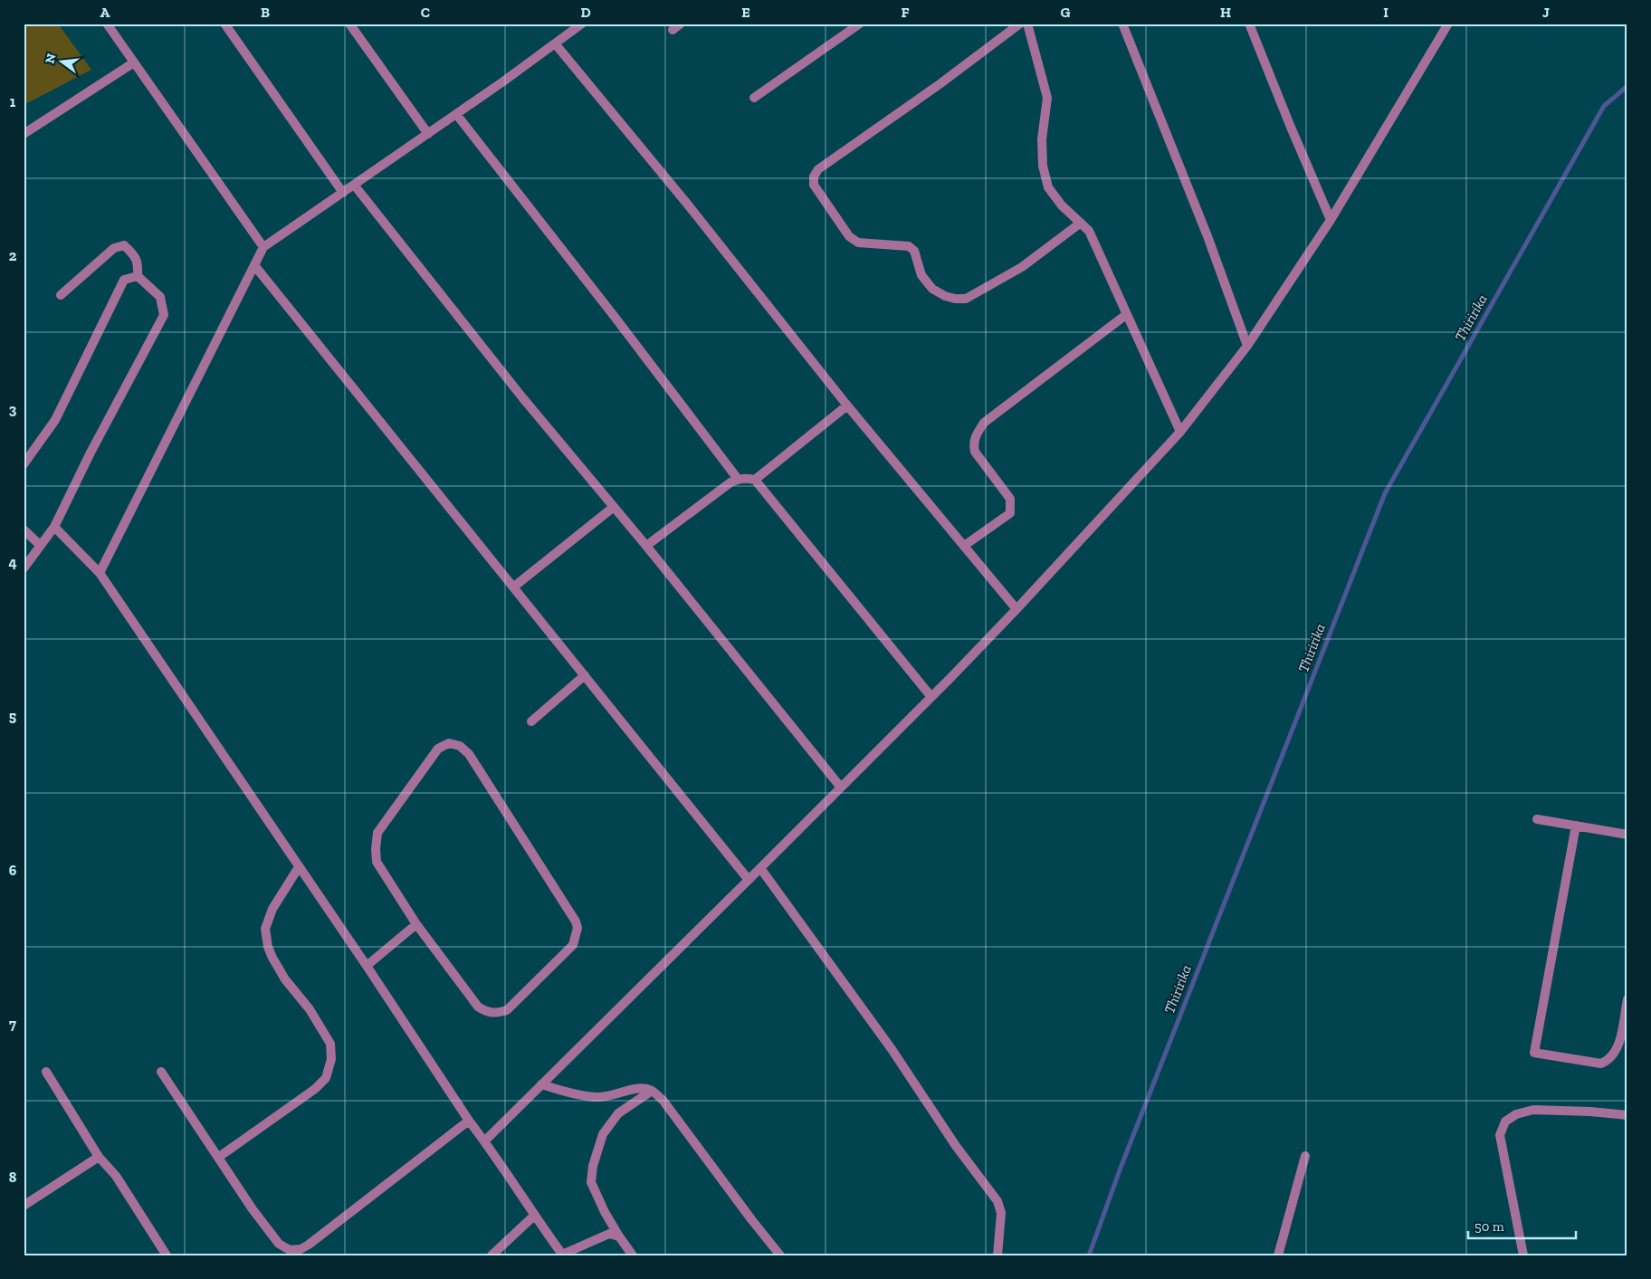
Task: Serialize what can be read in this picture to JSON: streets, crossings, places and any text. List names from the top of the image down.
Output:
{
  "water": ["Thiririka"],
  "scale_bar": "50 m",
  "north": "left",
  "grid": {
    "columns": [
      "A",
      "B",
      "C",
      "D",
      "E",
      "F",
      "G",
      "H",
      "I",
      "J"
    ],
    "rows": [
      "1",
      "2",
      "3",
      "4",
      "5",
      "6",
      "7",
      "8"
    ]
  }
}
